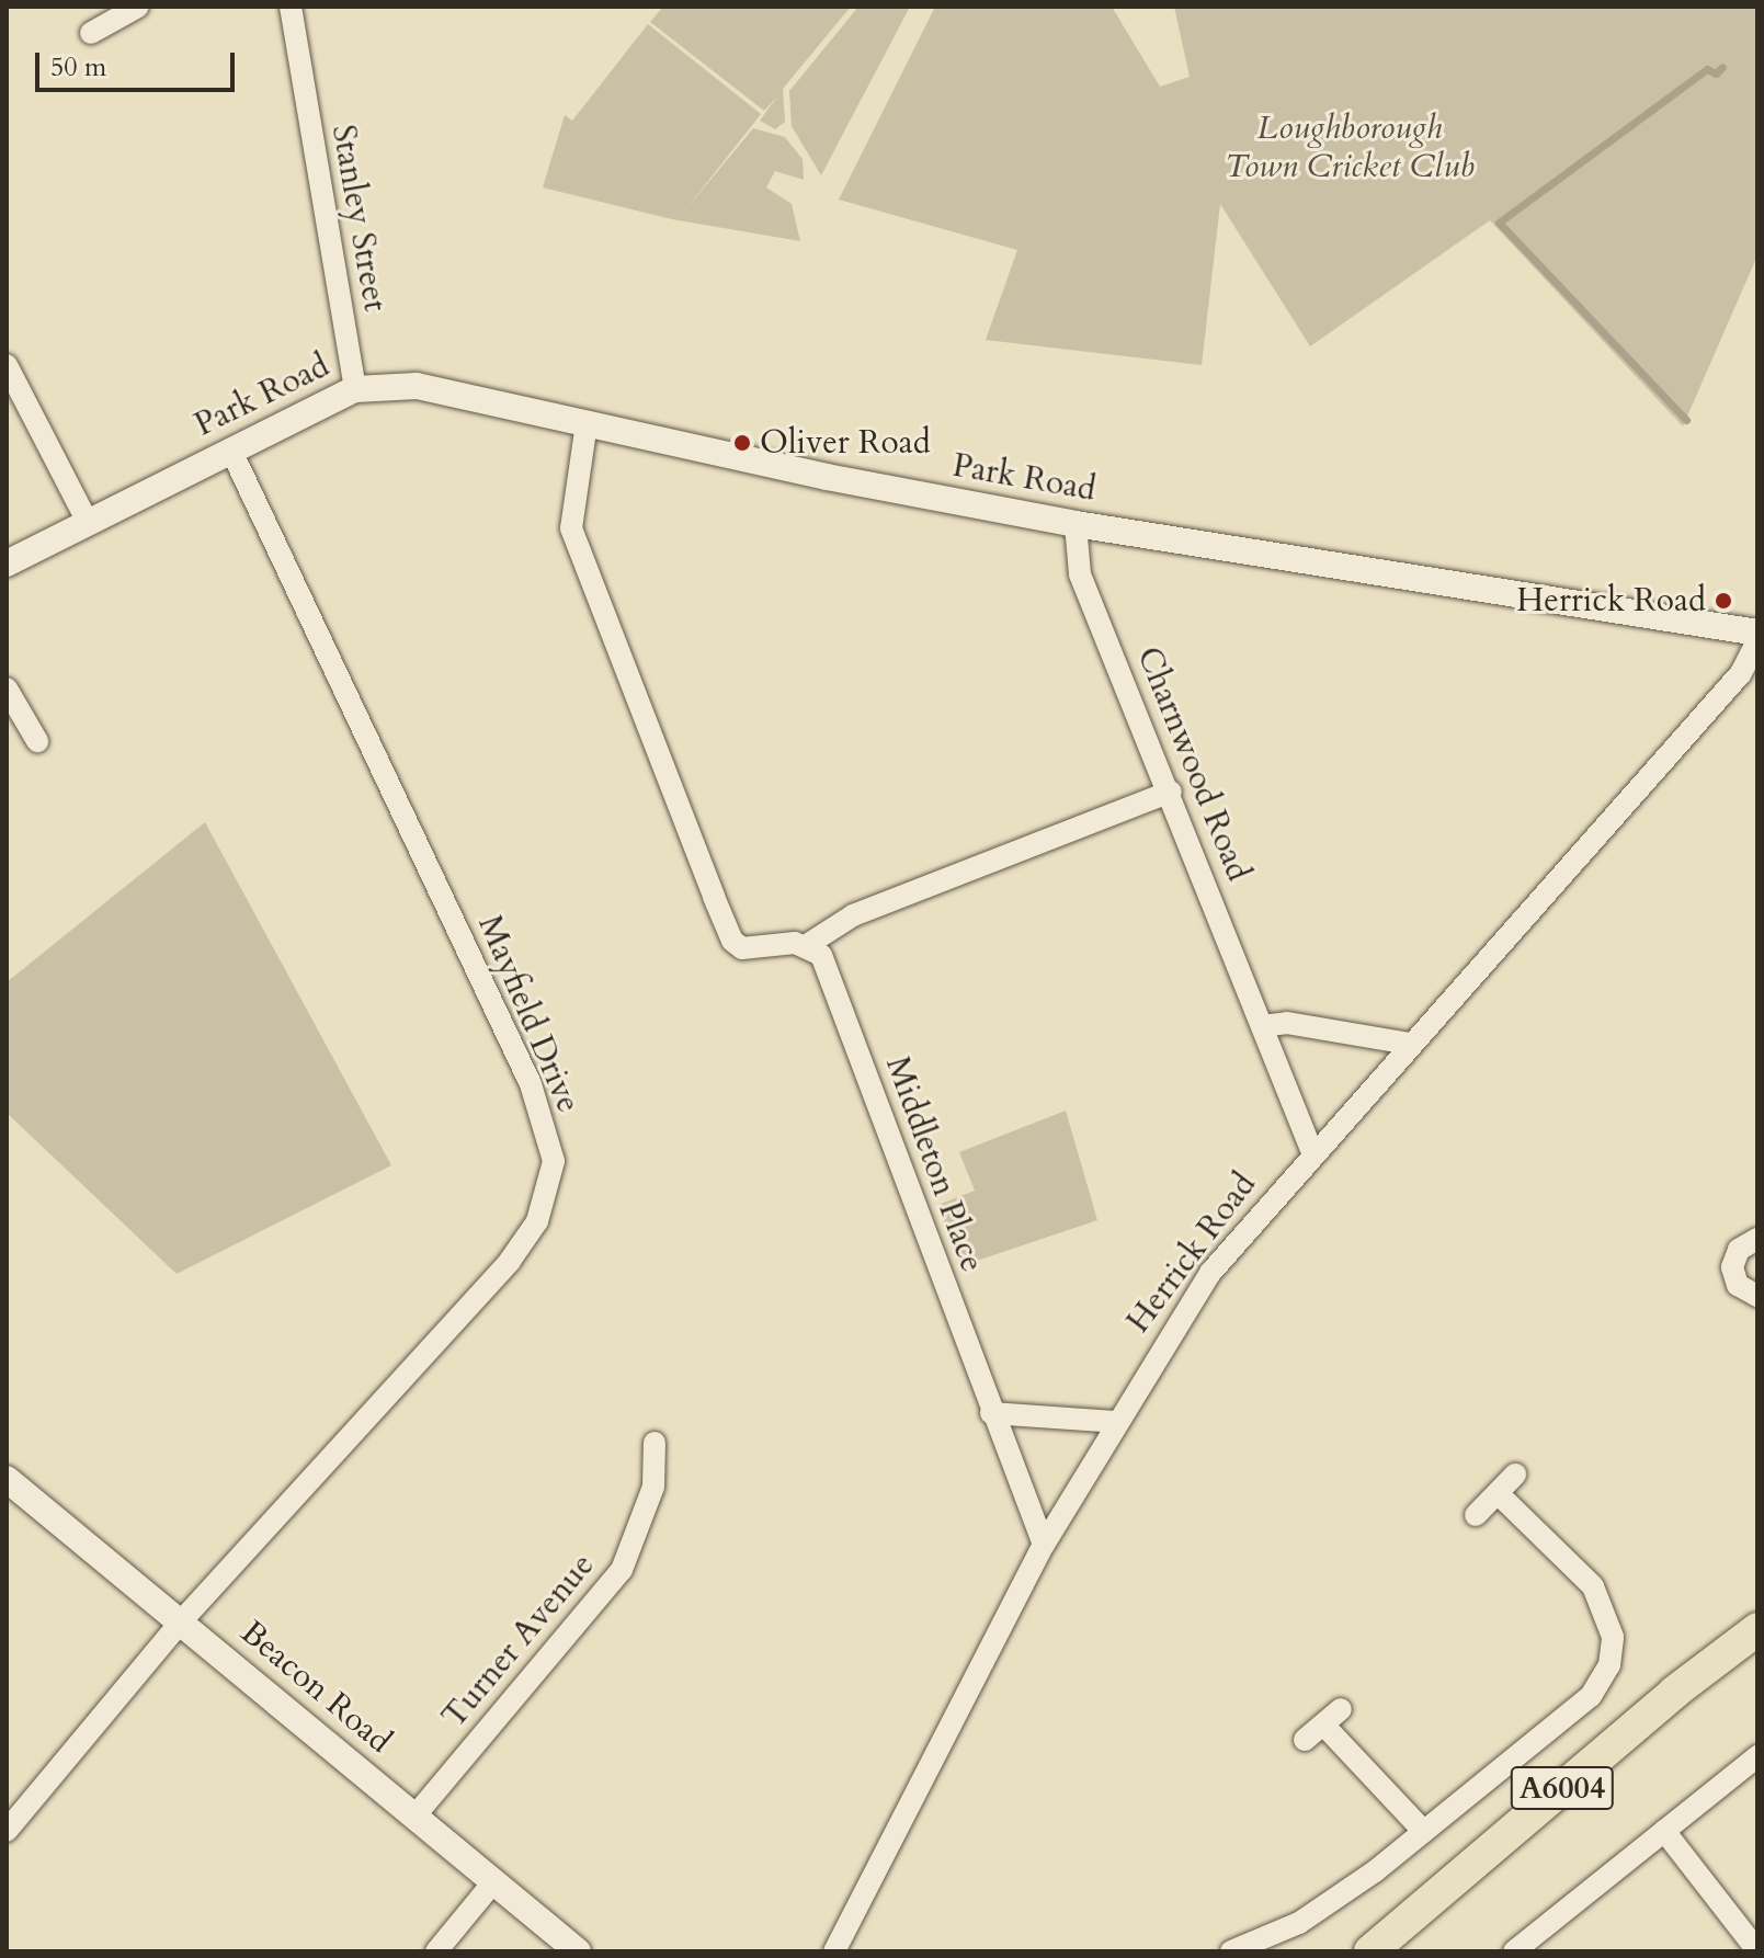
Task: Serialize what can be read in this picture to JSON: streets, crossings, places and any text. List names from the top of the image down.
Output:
{
  "streets": {
    "main road": ["A6004"],
    "street": [
      "Stanley Street",
      "Park Road",
      "Charnwood Road",
      "Mayfield Drive",
      "Middleton Place",
      "Herrick Road",
      "Turner Avenue",
      "Beacon Road"
    ]
  },
  "crossings": [
    ["Stanley Street", "Park Road"],
    ["Park Road", "Charnwood Road"],
    ["Park Road", "Mayfield Drive"],
    ["Charnwood Road", "Herrick Road"],
    ["Mayfield Drive", "Beacon Road"],
    ["Middleton Place", "Herrick Road"],
    ["Turner Avenue", "Beacon Road"]
  ],
  "parks": ["Loughborough Town Cricket Club"],
  "places": ["Oliver Road", "Herrick Road"],
  "scale_bar": "50 m"
}
